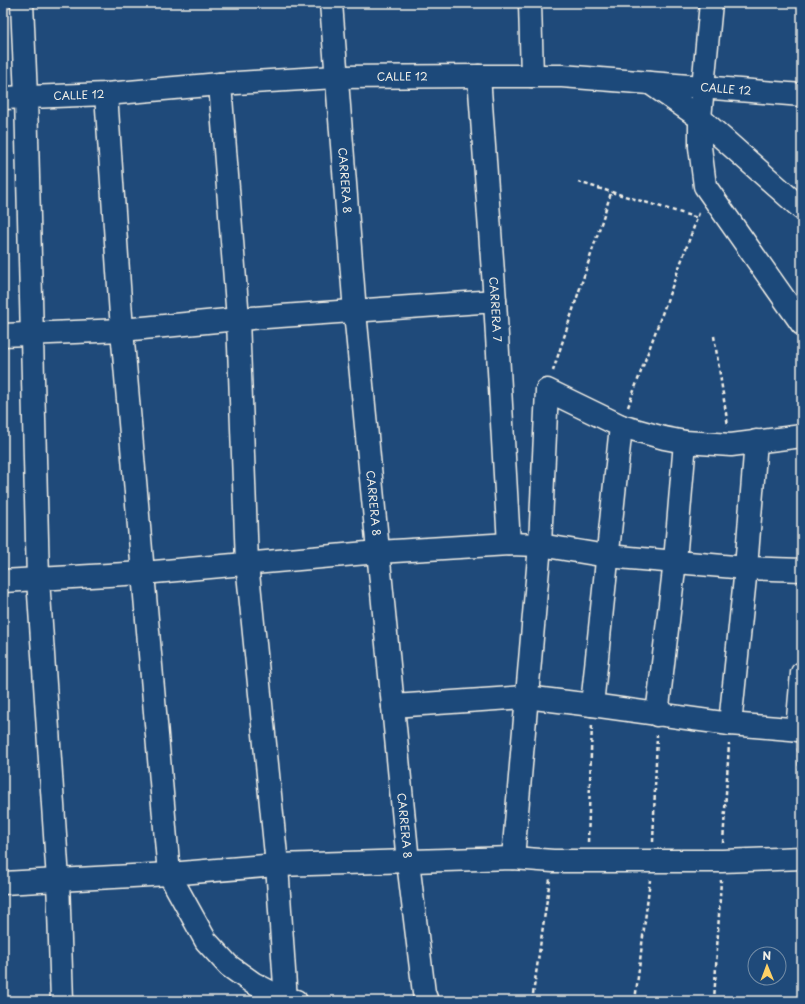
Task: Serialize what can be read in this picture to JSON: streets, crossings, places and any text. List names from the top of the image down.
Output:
{
  "streets": {
    "street": ["CALLE 12", "CARRERA 8", "CARRERA 7"]
  },
  "crossings": [
    ["CALLE 12", "CARRERA 8"],
    ["CALLE 12", "CARRERA 7"]
  ],
  "north": "top"
}
